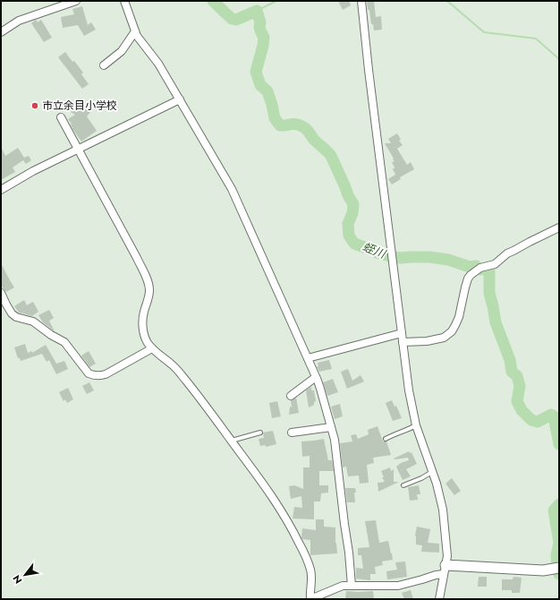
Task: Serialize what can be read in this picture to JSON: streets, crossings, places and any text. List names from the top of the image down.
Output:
{
  "water": ["蛭川"],
  "places": ["市立余目小学校"],
  "north": "bottom left"
}
